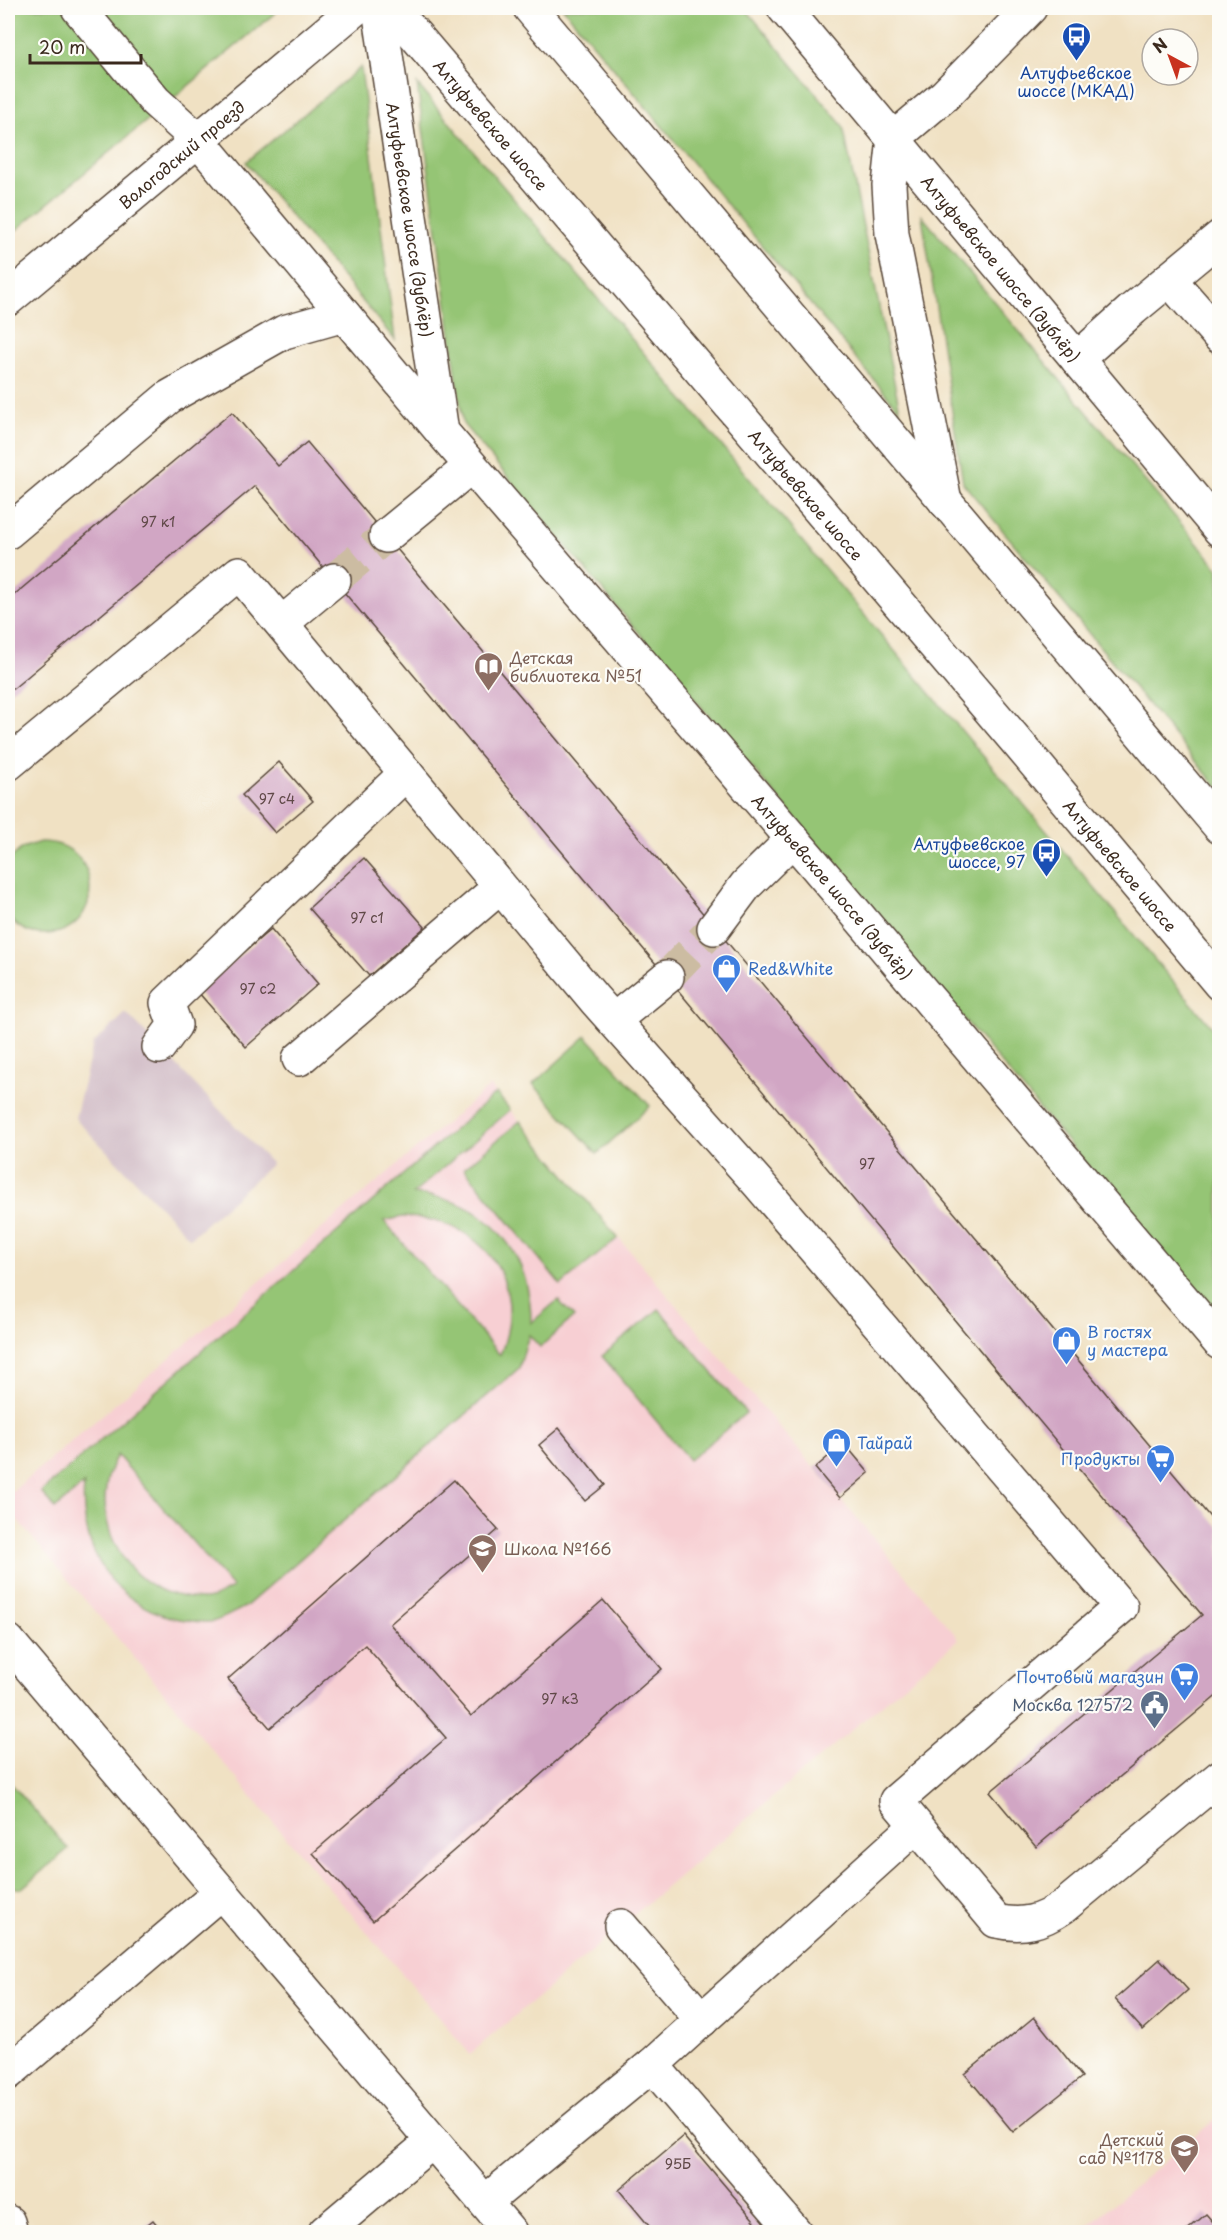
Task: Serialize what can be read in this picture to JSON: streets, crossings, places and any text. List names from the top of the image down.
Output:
{
  "streets": {
    "street": ["Алтуфьевское шоссе", "Вологодский проезд", "Алтуфьевское шоссе (дублёр)"]
  },
  "crossings": [
    ["Вологодский проезд", "Алтуфьевское шоссе (дублёр)"]
  ],
  "places": {
    "bus stop": ["Алтуфьевское шоссе (МКАД)", "Алтуфьевское шоссе, 97"],
    "library": ["Детская библиотека №51"],
    "shop": ["Red&White", "В гостях у мастера", "Тайрай"],
    "supermarket": ["Продукты", "Почтовый магазин"],
    "school or university": ["Школа №166", "Детский сад №1178"],
    "public building": ["Москва 127572"]
  },
  "house_numbers": [
    "97 к1",
    "97 с4",
    "97 с1",
    "97 с2",
    "97",
    "97 к3",
    "95Б"
  ],
  "scale_bar": "20 m",
  "north": "top left"
}
